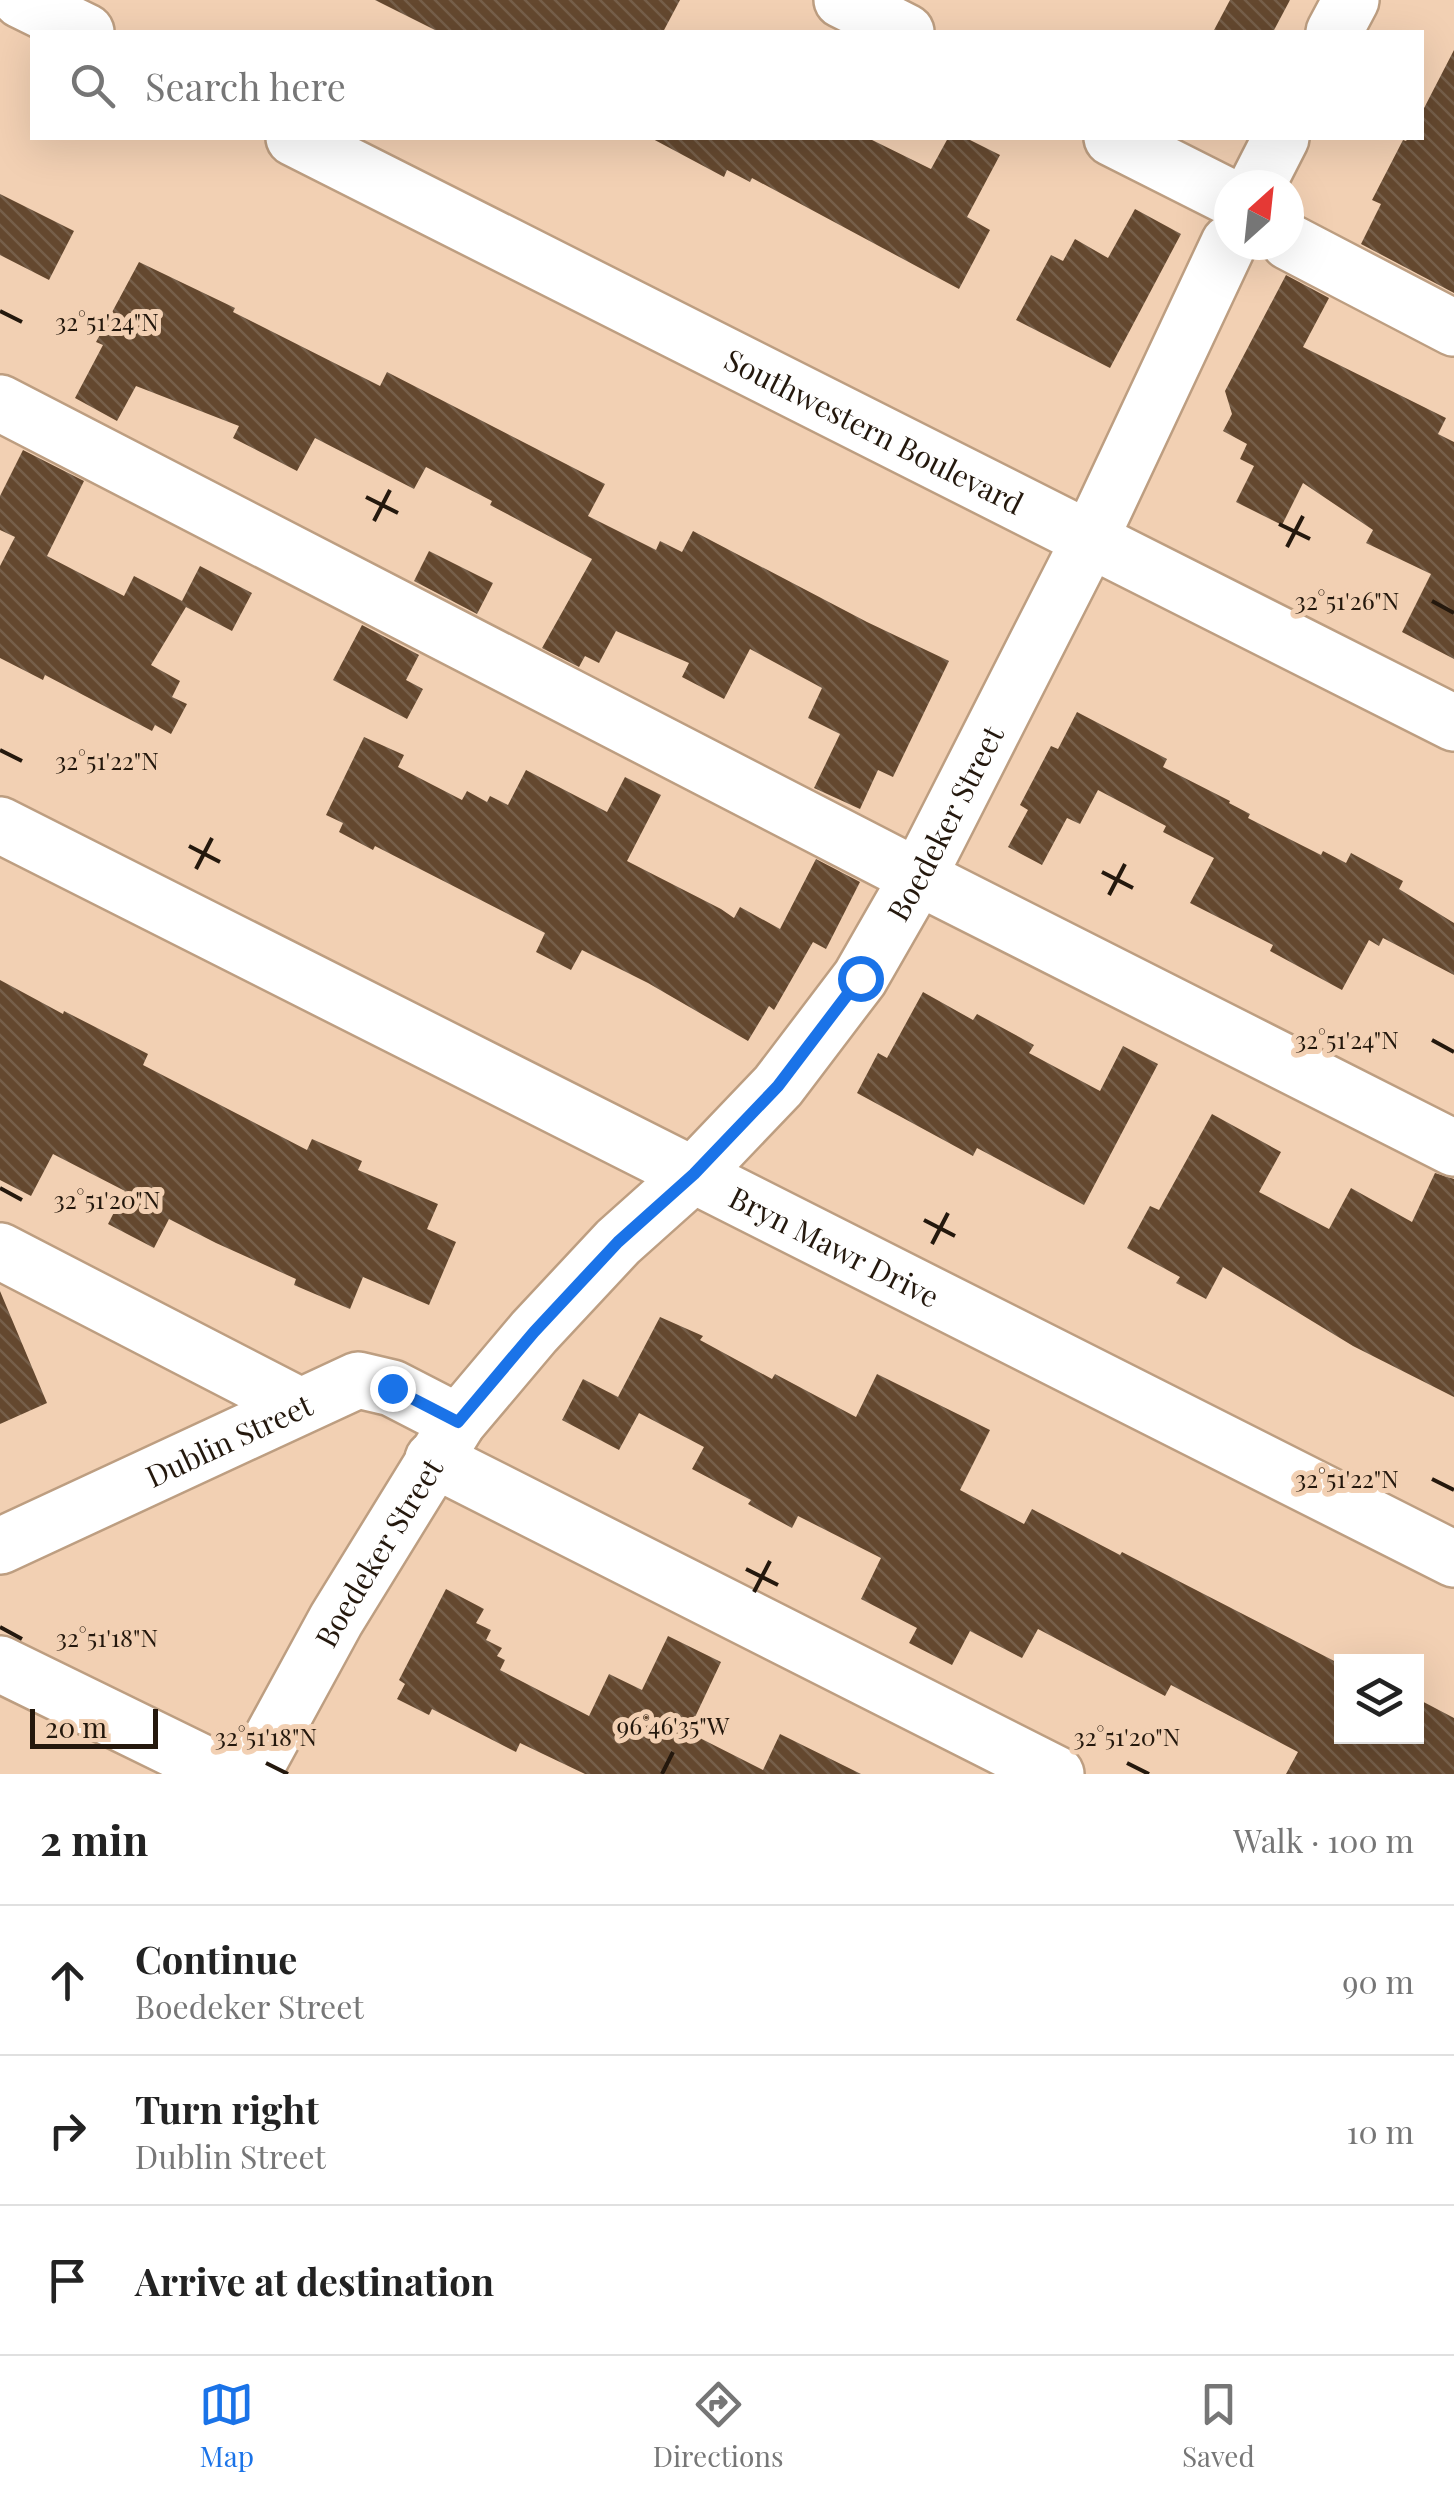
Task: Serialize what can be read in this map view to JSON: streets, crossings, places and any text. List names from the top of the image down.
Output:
{
  "streets": {
    "street": [
      "Southwestern Boulevard",
      "Boedeker Street",
      "Bryn Mawr Drive",
      "Dublin Street"
    ]
  },
  "crossings": [
    ["Southwestern Boulevard", "Boedeker Street"],
    ["Boedeker Street", "Bryn Mawr Drive"],
    ["Boedeker Street", "Dublin Street"]
  ],
  "scale_bar": "20 m",
  "north": "top right",
  "page": {
    "search": "Search here",
    "scale": "20 m",
    "heading": ["2 min", "Walk · 100 m"],
    "list": [
      ["Continue", "Boedeker Street", "90 m"],
      ["Turn right", "Dublin Street", "10 m"],
      "Arrive at destination"
    ],
    "nav": ["Map", "Directions", "Saved"]
  },
  "coordinates": [
    "32°51'24\"N",
    "32°51'26\"N",
    "32°51'22\"N",
    "32°51'20\"N",
    "32°51'18\"N",
    "96°46'35\"W"
  ]
}
